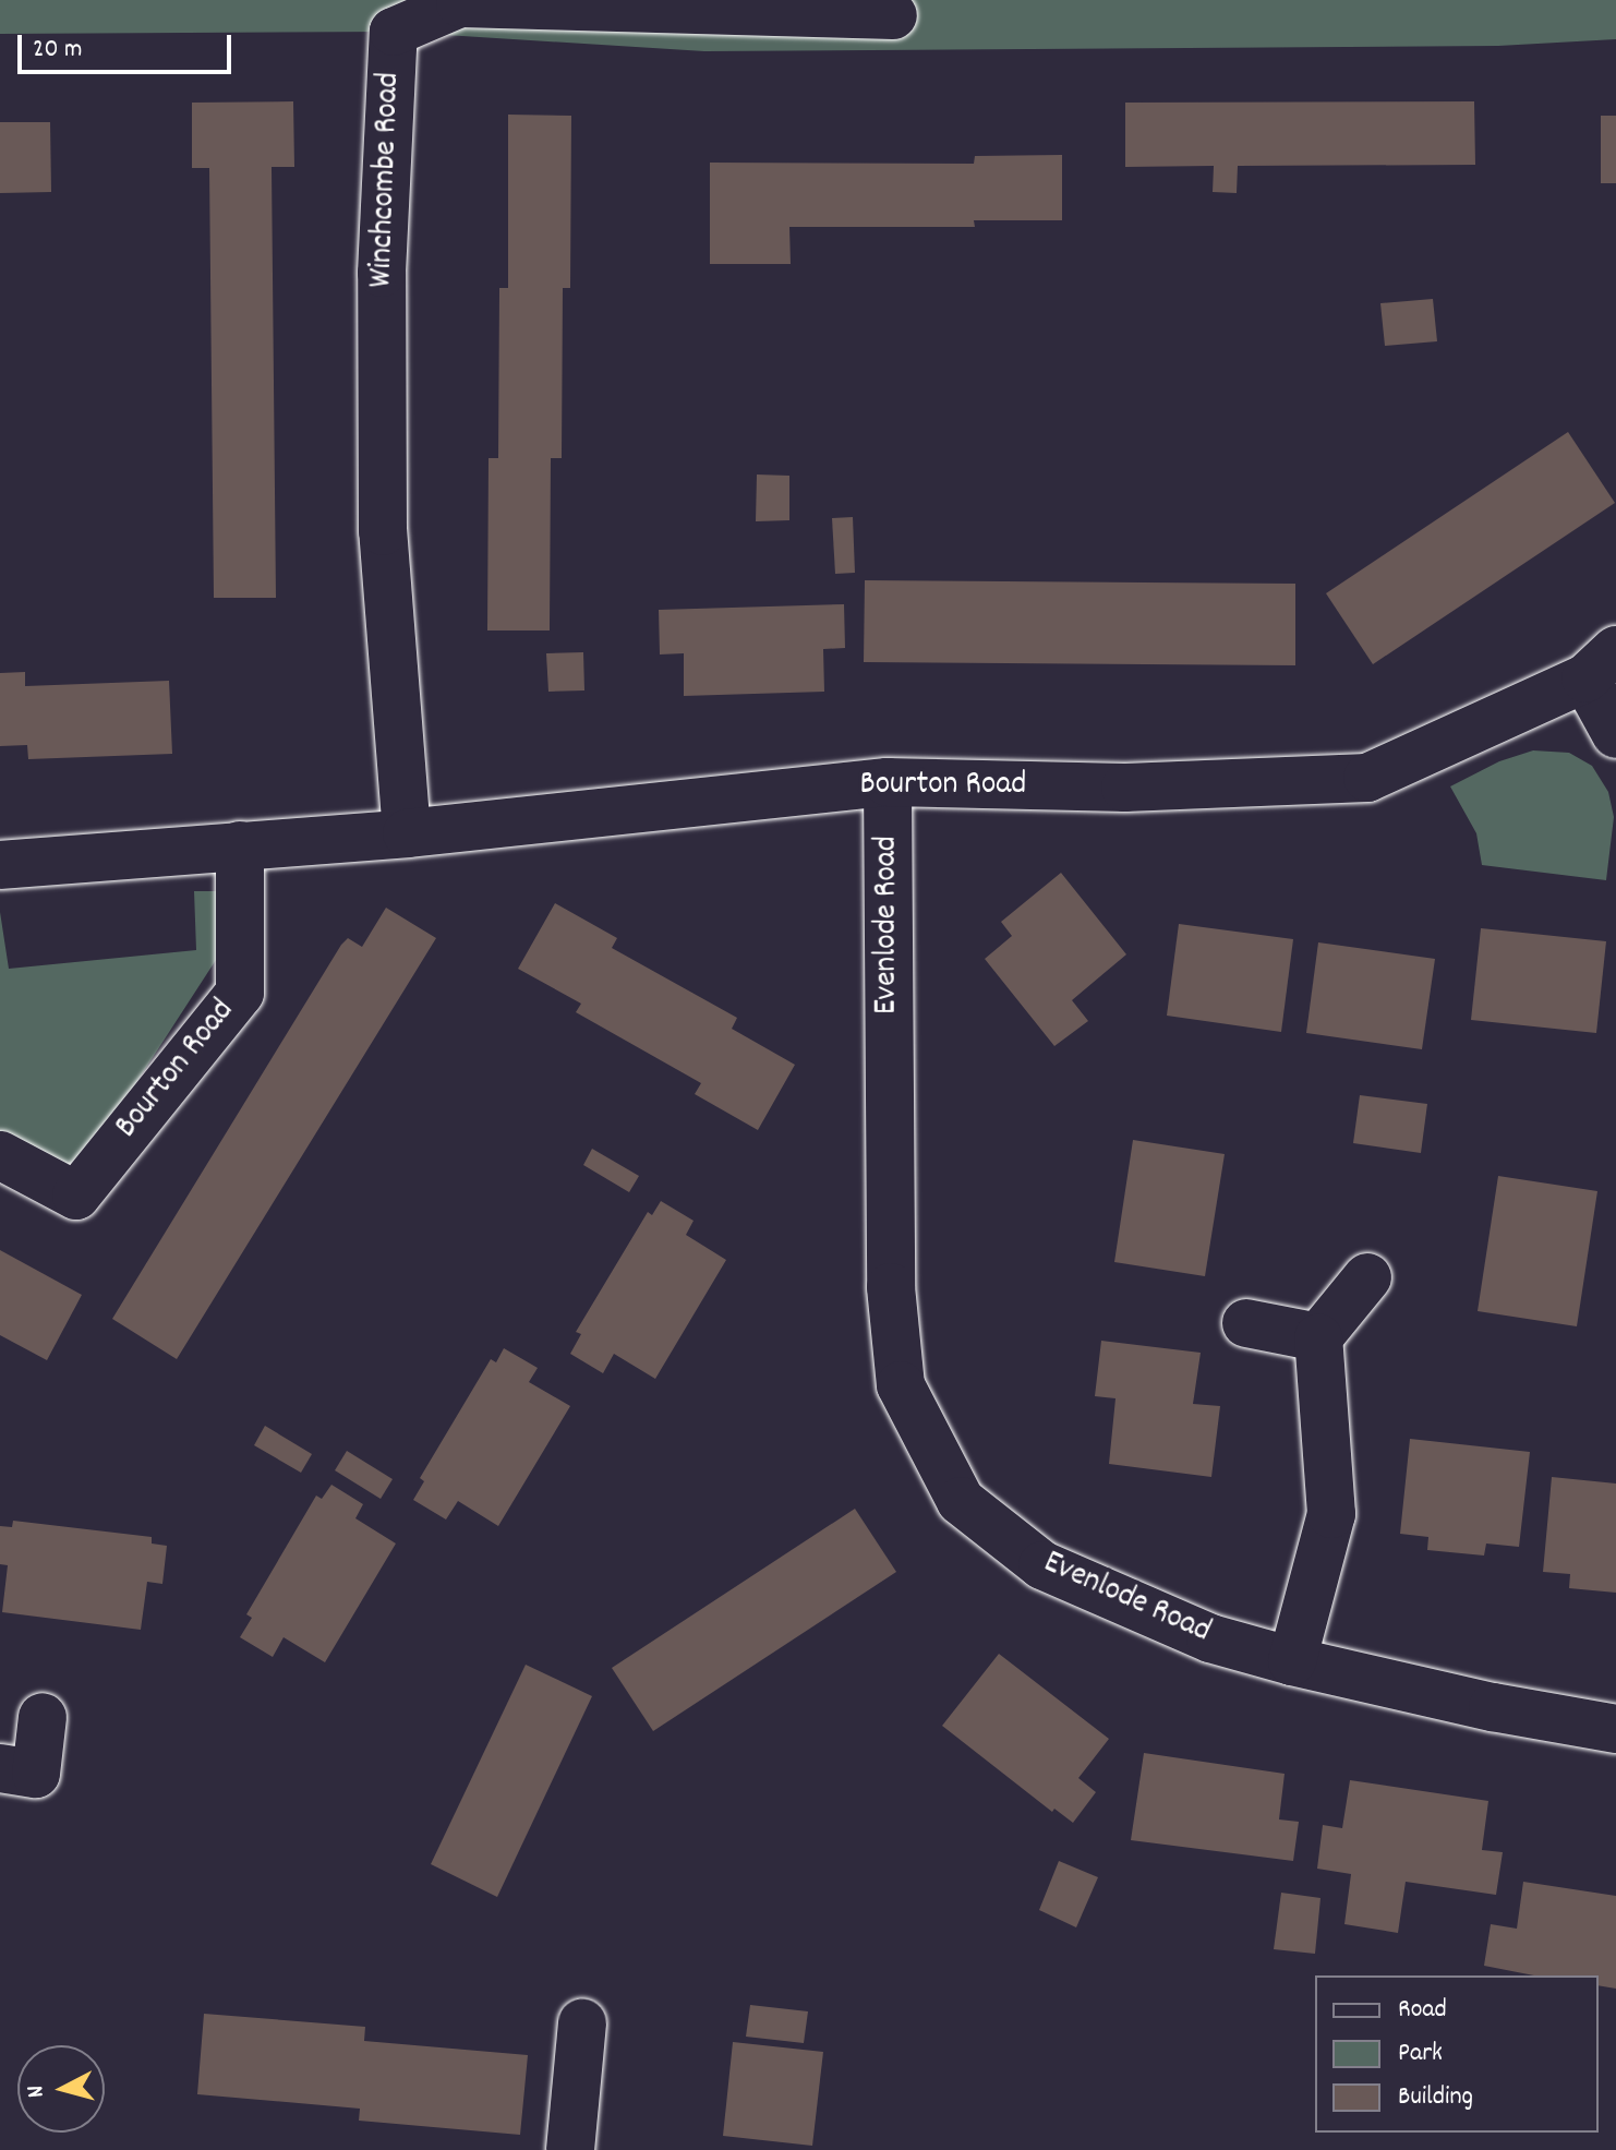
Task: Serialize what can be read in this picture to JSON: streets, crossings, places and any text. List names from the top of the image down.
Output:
{
  "streets": {
    "street": ["Winchcombe Road", "Bourton Road", "Evenlode Road"]
  },
  "crossings": [
    ["Winchcombe Road", "Bourton Road"],
    ["Bourton Road", "Evenlode Road"]
  ],
  "legend": ["Road", "Park", "Building"],
  "scale_bar": "20 m",
  "north": "left"
}
